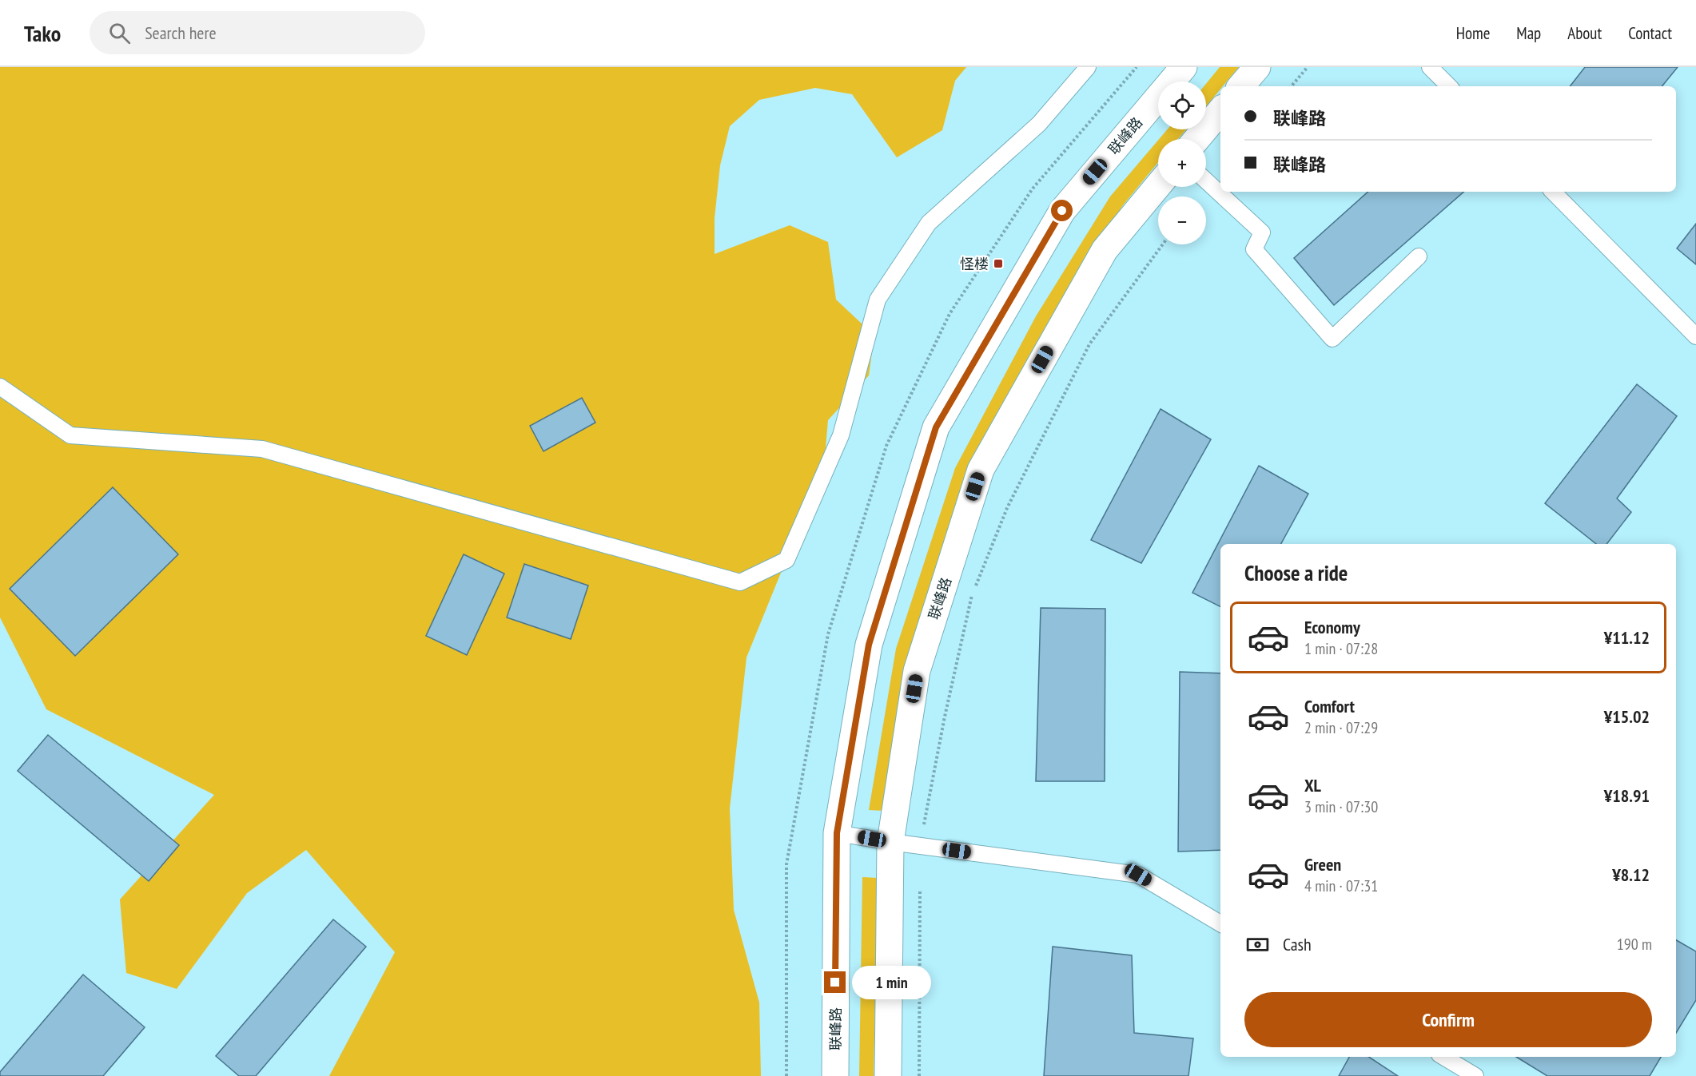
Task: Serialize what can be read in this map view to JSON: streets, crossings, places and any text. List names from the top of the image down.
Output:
{
  "streets": {
    "main road": ["联峰路"]
  },
  "places": {
    "transit": ["怪楼"]
  },
  "page": {
    "header": "Tako",
    "search": "Search here",
    "nav": [
      "Home",
      "Map",
      "About",
      "Contact"
    ],
    "map_buttons": ["+", "−"],
    "banner": ["联峰路", "联峰路"],
    "heading": "Choose a ride",
    "list": [
      {
        "name": "Economy",
        "note": "1 min · 07:28",
        "value": "¥11.12"
      },
      {
        "name": "Comfort",
        "note": "2 min · 07:29",
        "value": "¥15.02"
      },
      {
        "name": "XL",
        "note": "3 min · 07:30",
        "value": "¥18.91"
      },
      {
        "name": "Green",
        "note": "4 min · 07:31",
        "value": "¥8.12"
      }
    ],
    "pay": ["Cash", "190 m"],
    "bubble": "1 min",
    "buttons": "Confirm"
  }
}
